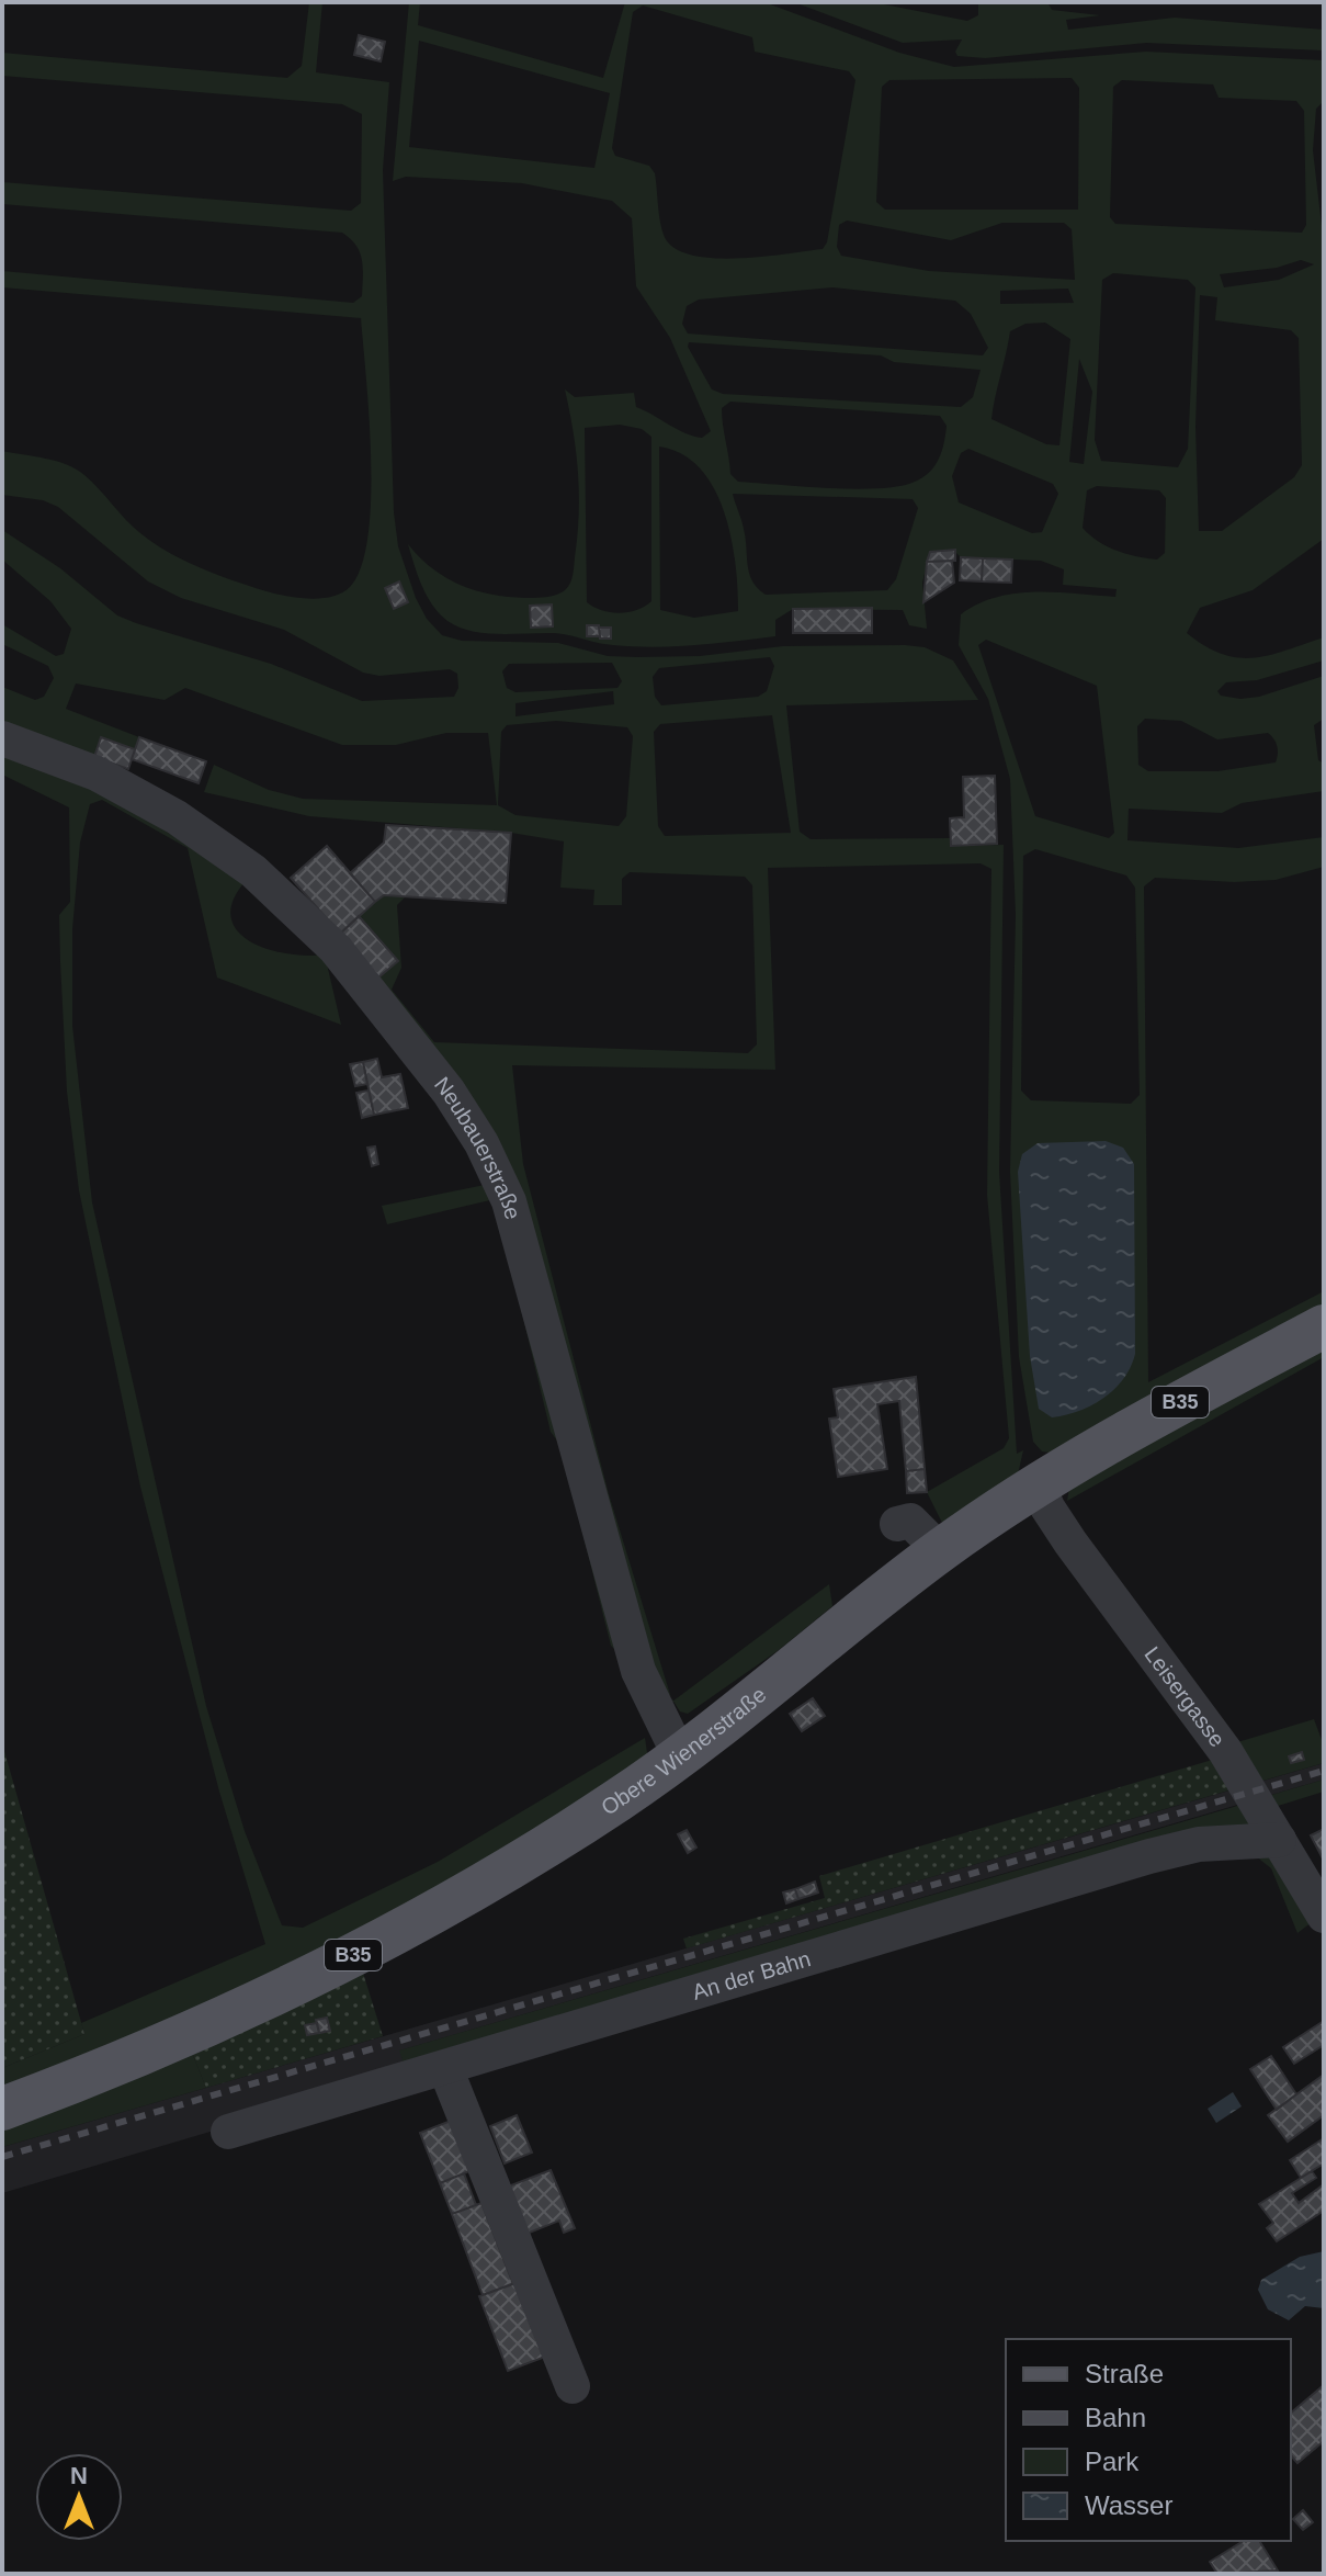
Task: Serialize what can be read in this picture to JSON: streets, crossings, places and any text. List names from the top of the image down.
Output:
{
  "streets": {
    "main road": ["B35", "Obere Wienerstraße"],
    "street": ["Neubauerstraße", "Leisergasse", "An der Bahn"]
  },
  "crossings": [
    ["Neubauerstraße", "Obere Wienerstraße"],
    ["Leisergasse", "Obere Wienerstraße"],
    ["Leisergasse", "An der Bahn"]
  ],
  "legend": [
    "Straße",
    "Bahn",
    "Park",
    "Wasser"
  ],
  "north": "top"
}
